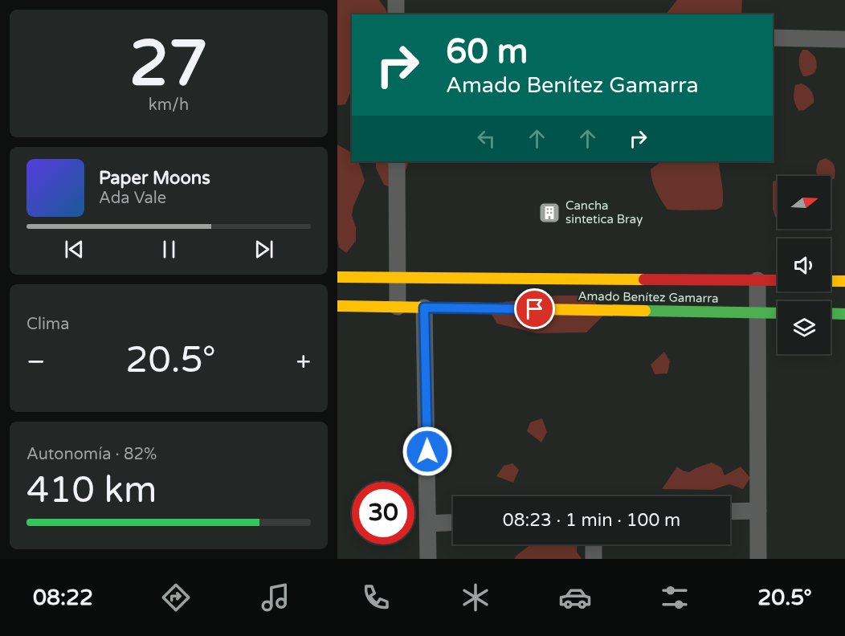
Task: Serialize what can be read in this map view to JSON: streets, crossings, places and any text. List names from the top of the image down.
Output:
{
  "streets": {
    "main road": ["Amado Benítez Gamarra"]
  },
  "places": {
    "building": ["Cancha sintetica Bray"]
  },
  "north": "right",
  "page": {
    "tile": [
      ["27", "km/h"],
      "Clima",
      ["Autonomía · 82%", "410 km"]
    ],
    "turn": ["60 m", "Amado Benítez Gamarra"],
    "song": ["Paper Moons", "Ada Vale"],
    "heat": ["−", "20.5°", "+"],
    "limit": "30",
    "trip": "08:23 · 1 min · 100 m",
    "tabs": ["08:22", "20.5°"]
  }
}
